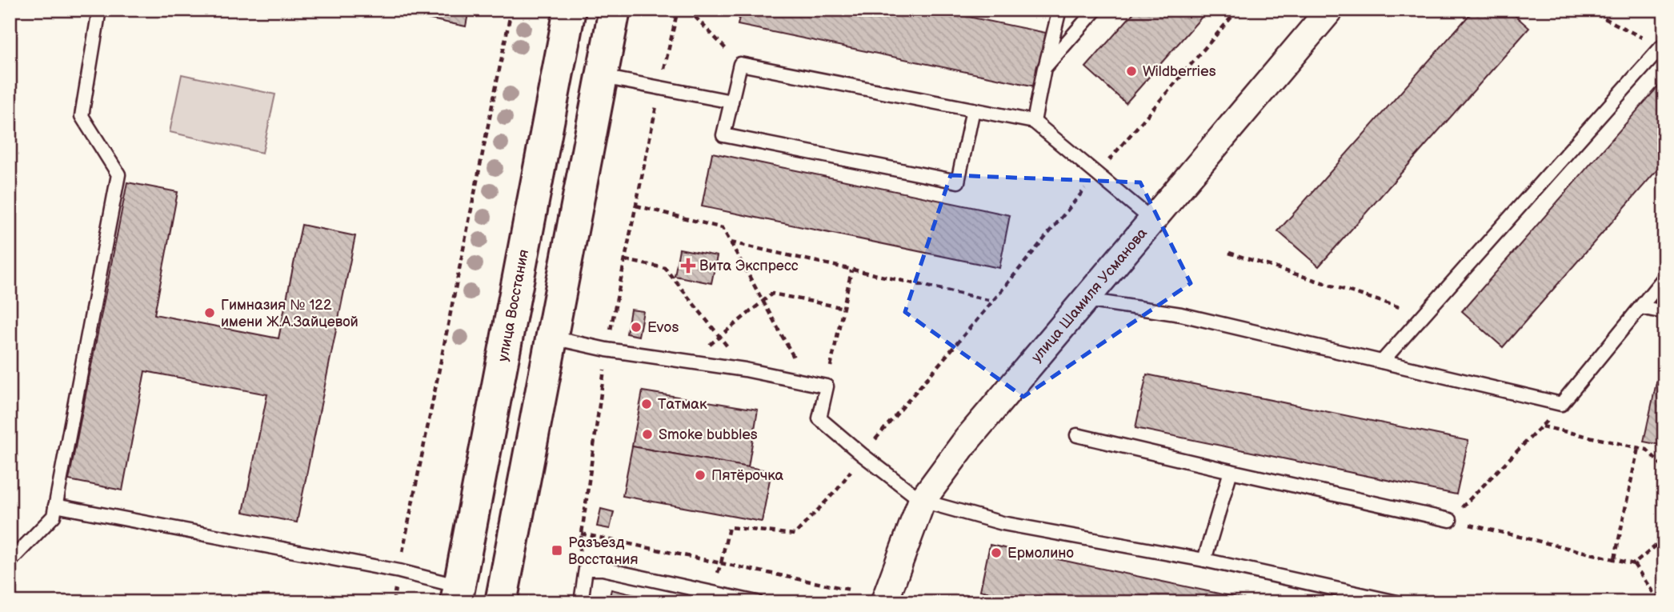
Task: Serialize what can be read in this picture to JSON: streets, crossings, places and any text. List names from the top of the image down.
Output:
{
  "streets": {
    "main road": ["улица Восстания"],
    "street": ["улица Шамиля Усманова"]
  },
  "places": {
    "other": [
      "Wildberries",
      "Гимназия № 122 имени Ж.А.Зайцевой",
      "Evos",
      "Татмак",
      "Smoke bubbles",
      "Пятёрочка",
      "Ермолино"
    ],
    "health": ["Вита Экспресс"],
    "transit": ["Разъезд Восстания"]
  }
}
